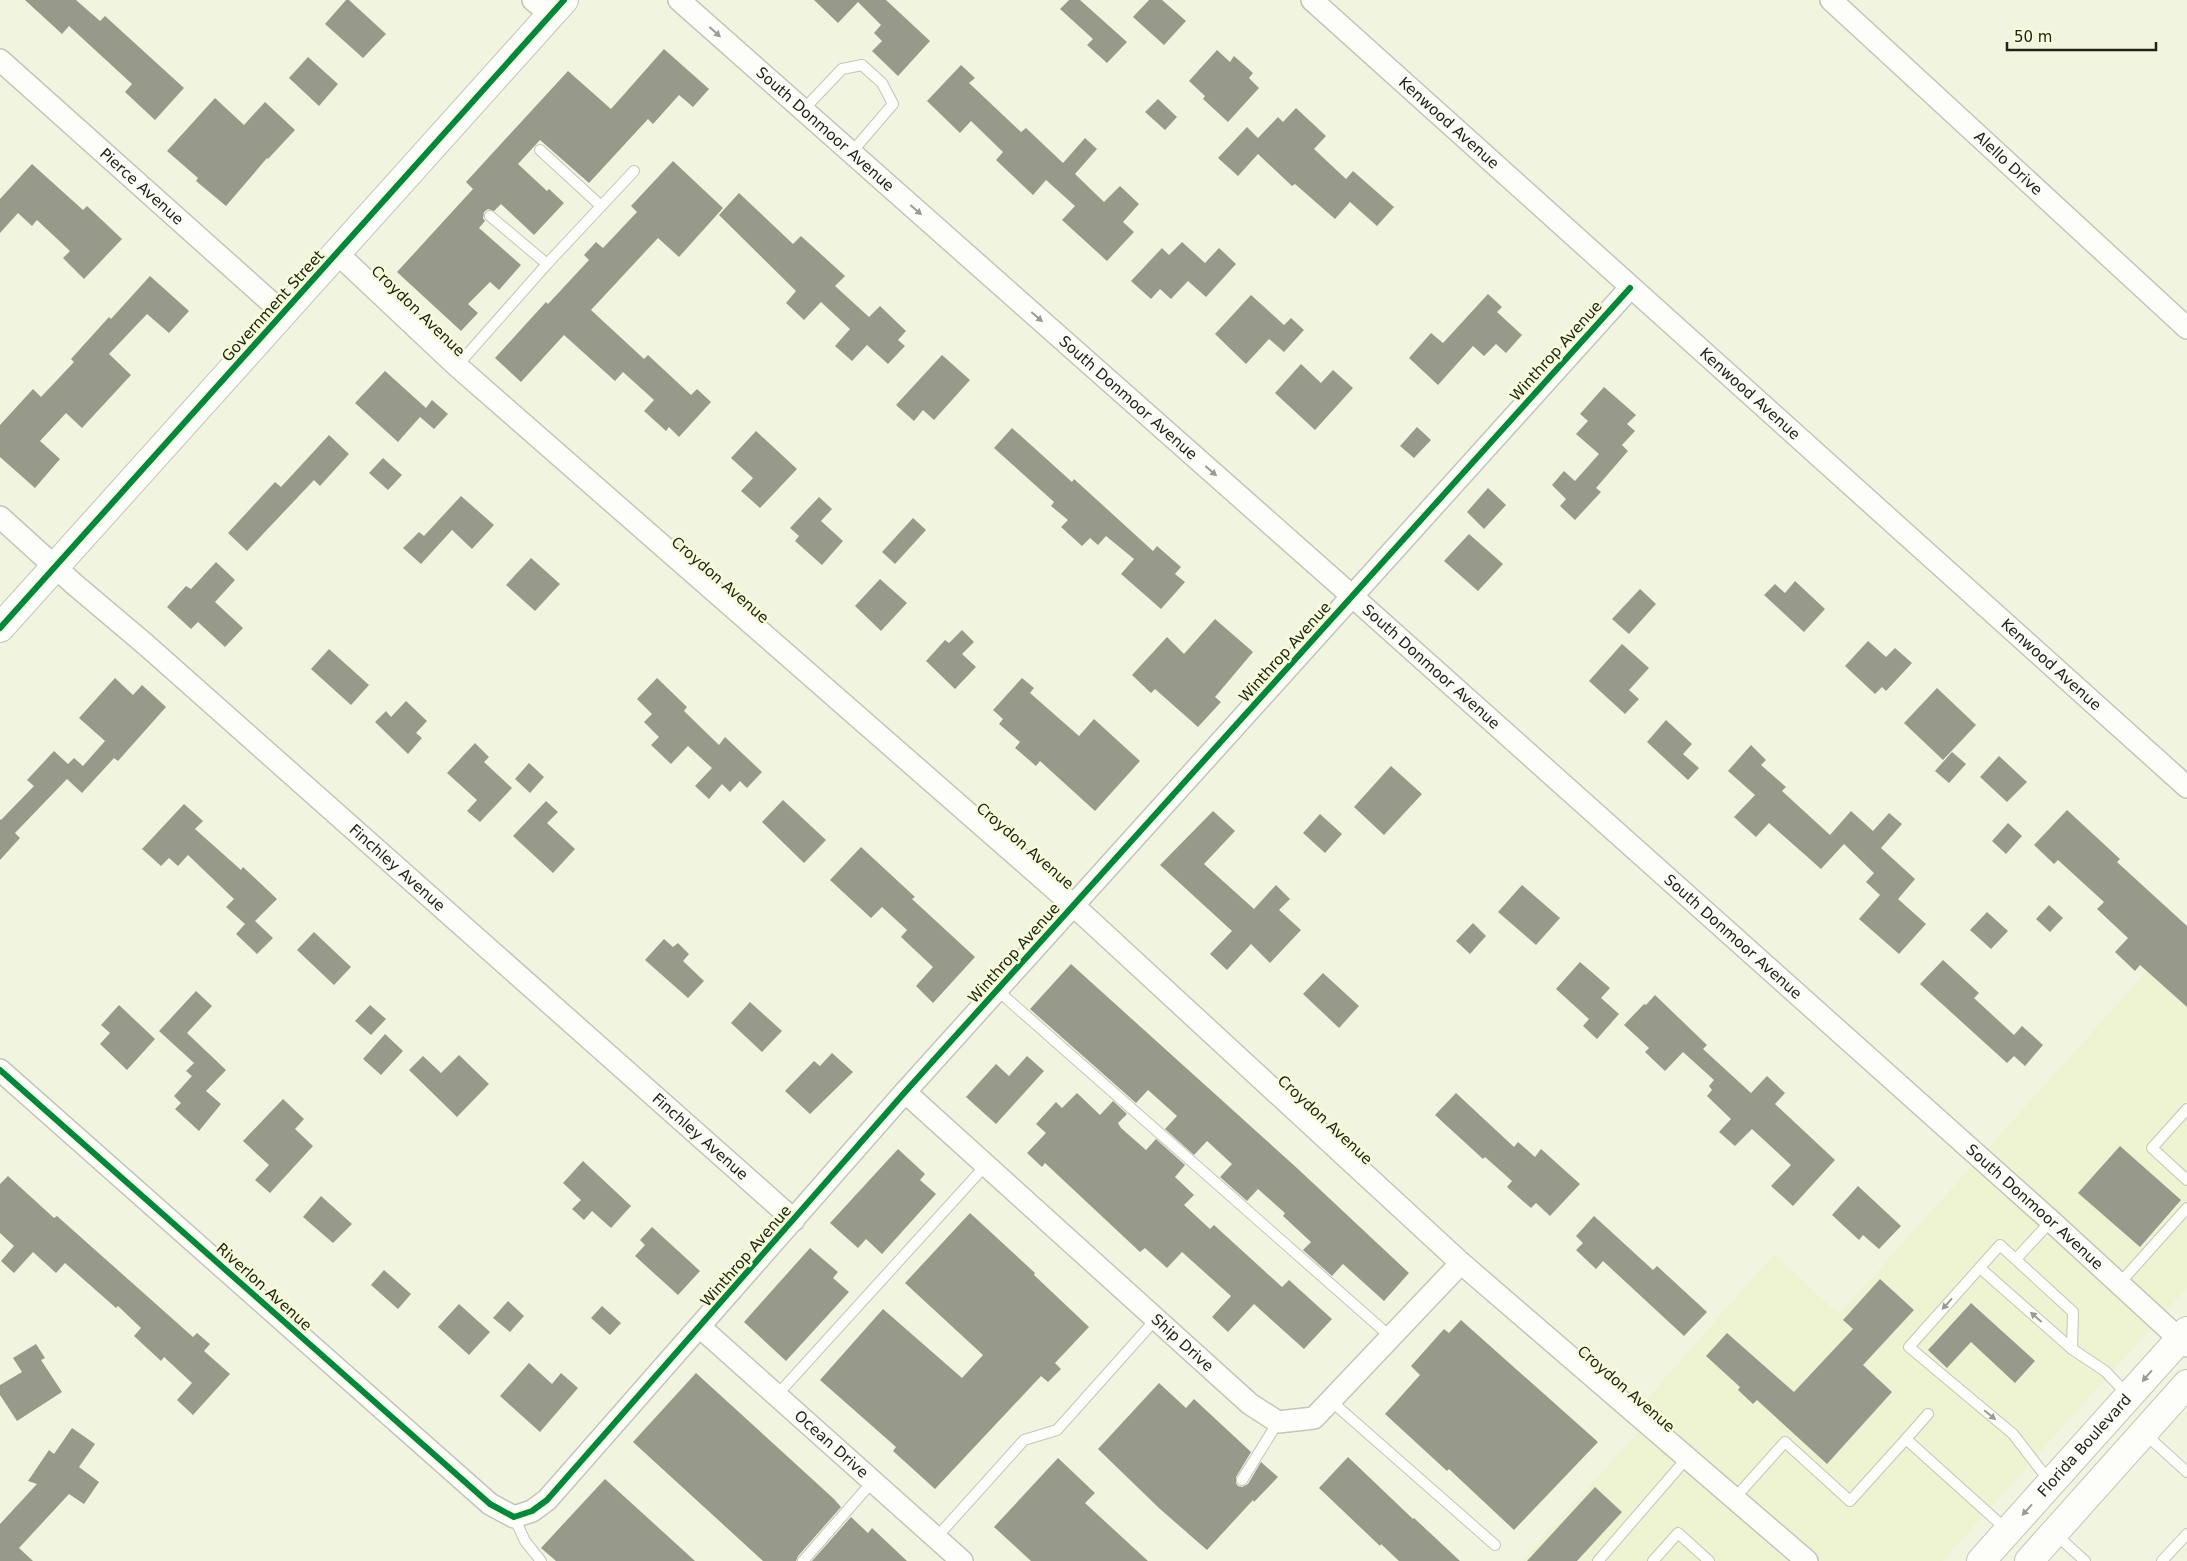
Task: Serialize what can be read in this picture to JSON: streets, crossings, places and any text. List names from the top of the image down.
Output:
{
  "streets": {
    "main road": ["Government Street", "Florida Boulevard"],
    "street": [
      "Kenwood Avenue",
      "South Donmoor Avenue",
      "Alello Drive",
      "Pierce Avenue",
      "Croydon Avenue",
      "Winthrop Avenue",
      "Finchley Avenue",
      "Riverlon Avenue",
      "Ship Drive",
      "Ocean Drive"
    ]
  },
  "crossings": [
    ["Kenwood Avenue", "Winthrop Avenue"],
    ["South Donmoor Avenue", "Winthrop Avenue"],
    ["South Donmoor Avenue", "Florida Boulevard"],
    ["Pierce Avenue", "Government Street"],
    ["Government Street", "Croydon Avenue"],
    ["Government Street", "Finchley Avenue"],
    ["Croydon Avenue", "Winthrop Avenue"],
    ["Winthrop Avenue", "Finchley Avenue"],
    ["Winthrop Avenue", "Riverlon Avenue"],
    ["Winthrop Avenue", "Ship Drive"],
    ["Winthrop Avenue", "Ocean Drive"]
  ],
  "one_way": ["South Donmoor Avenue"],
  "scale_bar": "50 m"
}
